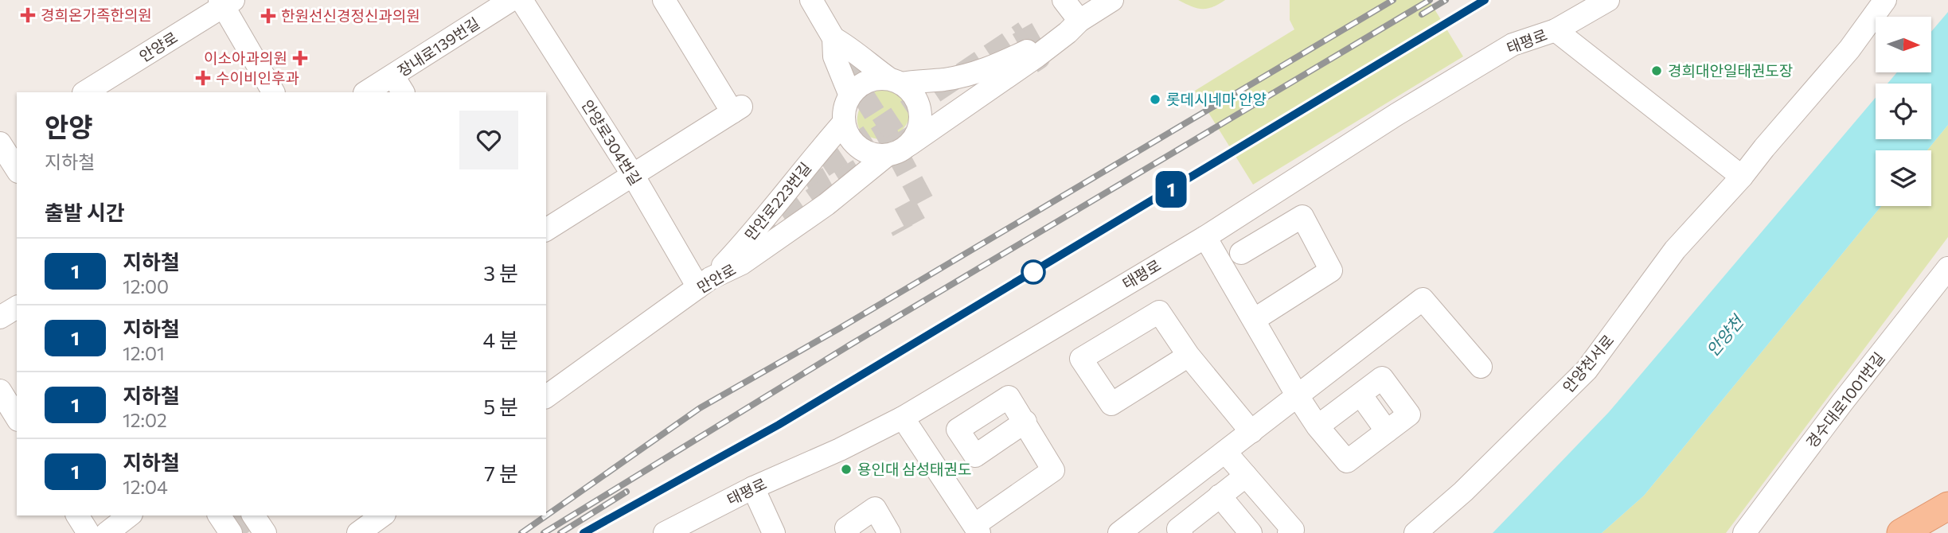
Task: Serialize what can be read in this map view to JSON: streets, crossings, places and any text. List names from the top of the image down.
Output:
{
  "streets": {
    "street": [
      "태평로",
      "안양로",
      "장내로139번길",
      "안양로304번길",
      "만안로223번길",
      "만안로",
      "안양천서로",
      "경수대로1001번길"
    ]
  },
  "crossings": [
    ["안양로304번길", "만안로223번길"],
    ["안양로304번길", "만안로"],
    ["만안로223번길", "만안로"]
  ],
  "water": ["안양천"],
  "places": {
    "health": [
      "경희온가족한의원",
      "한원선신경정신과의원",
      "이소아과의원",
      "수이비인후과"
    ],
    "other": ["경희대안일태권도장", "롯데시네마 안양", "용인대 삼성태권도"]
  },
  "lines": ["metro line 1"],
  "north": "right",
  "page": {
    "on_map": "1",
    "heading": [
      ["안양", "지하철"],
      "출발 시간"
    ],
    "list": [
      {
        "mark": "1",
        "name": "지하철",
        "note": "12:00",
        "value": "3 분"
      },
      {
        "mark": "1",
        "name": "지하철",
        "note": "12:01",
        "value": "4 분"
      },
      {
        "mark": "1",
        "name": "지하철",
        "note": "12:02",
        "value": "5 분"
      },
      {
        "mark": "1",
        "name": "지하철",
        "note": "12:04",
        "value": "7 분"
      }
    ]
  }
}
